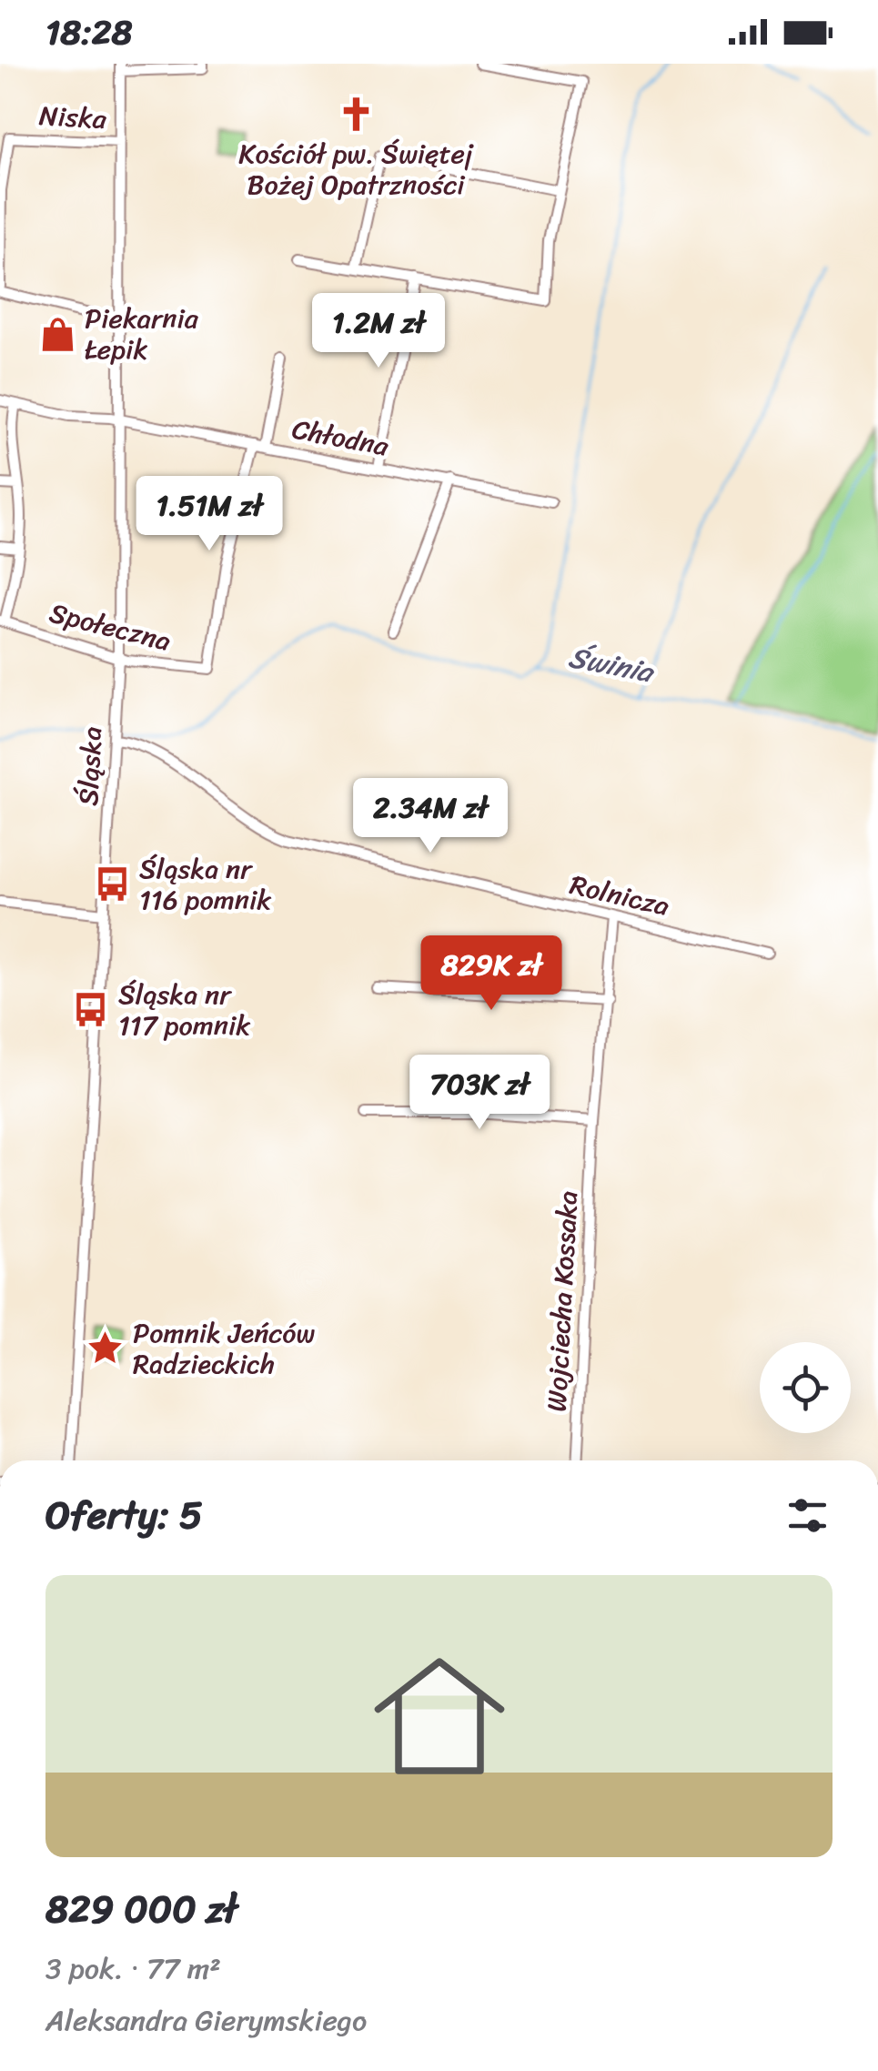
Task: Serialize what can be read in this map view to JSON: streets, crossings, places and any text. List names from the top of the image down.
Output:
{
  "streets": {
    "street": [
      "Niska",
      "Chłodna",
      "Społeczna",
      "Śląska",
      "Rolnicza",
      "Wojciecha Kossaka"
    ]
  },
  "crossings": [
    ["Niska", "Śląska"],
    ["Chłodna", "Społeczna"],
    ["Chłodna", "Śląska"],
    ["Społeczna", "Śląska"],
    ["Śląska", "Rolnicza"],
    ["Rolnicza", "Wojciecha Kossaka"]
  ],
  "water": ["Świnia"],
  "places": {
    "church": ["Kościół pw. Świętej Bożej Opatrzności"],
    "shop": ["Piekarnia Łepik"],
    "bus stop": ["Śląska nr 116 pomnik", "Śląska nr 117 pomnik"],
    "place": ["Pomnik Jeńców Radzieckich"]
  },
  "page": {
    "status": "18:28",
    "price": [
      "1.2M zł",
      "1.51M zł",
      "2.34M zł",
      "829K zł",
      "703K zł"
    ],
    "heading": "Oferty: 5",
    "list": [
      {
        "name": "829 000 zł",
        "note": "3 pok. · 77 m² · Aleksandra Gierymskiego"
      }
    ]
  }
}
